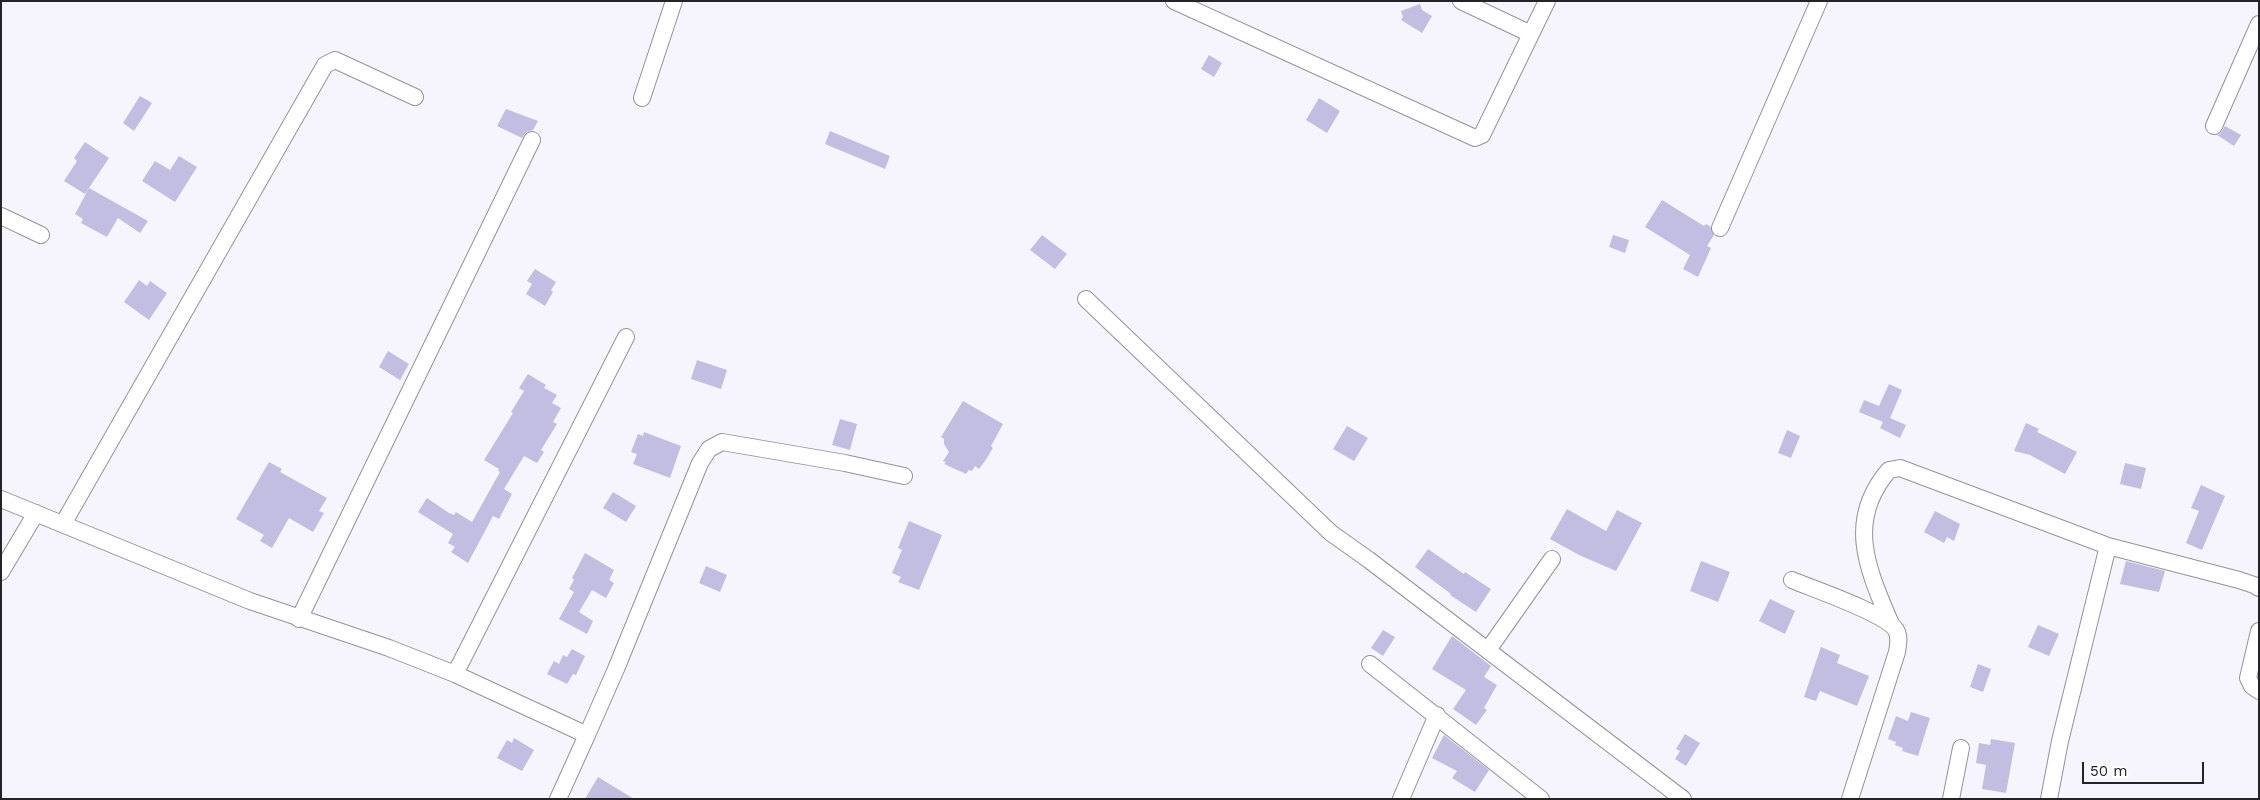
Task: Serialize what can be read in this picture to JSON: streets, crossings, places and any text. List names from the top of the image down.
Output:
{
  "scale_bar": "50 m"
}
